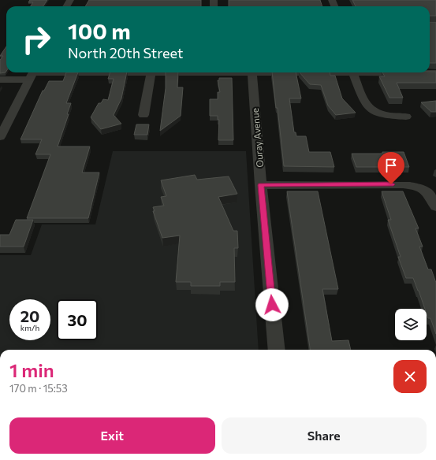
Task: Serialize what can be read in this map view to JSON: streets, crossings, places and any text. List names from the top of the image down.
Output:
{
  "streets": {
    "street": ["Ouray Avenue"]
  },
  "page": {
    "turn": ["100 m", "North 20th Street"],
    "speed": "20 km/h",
    "limit": "30",
    "heading": ["1 min", "170 m · 15:53"],
    "buttons": ["Exit", "Share"]
  }
}
